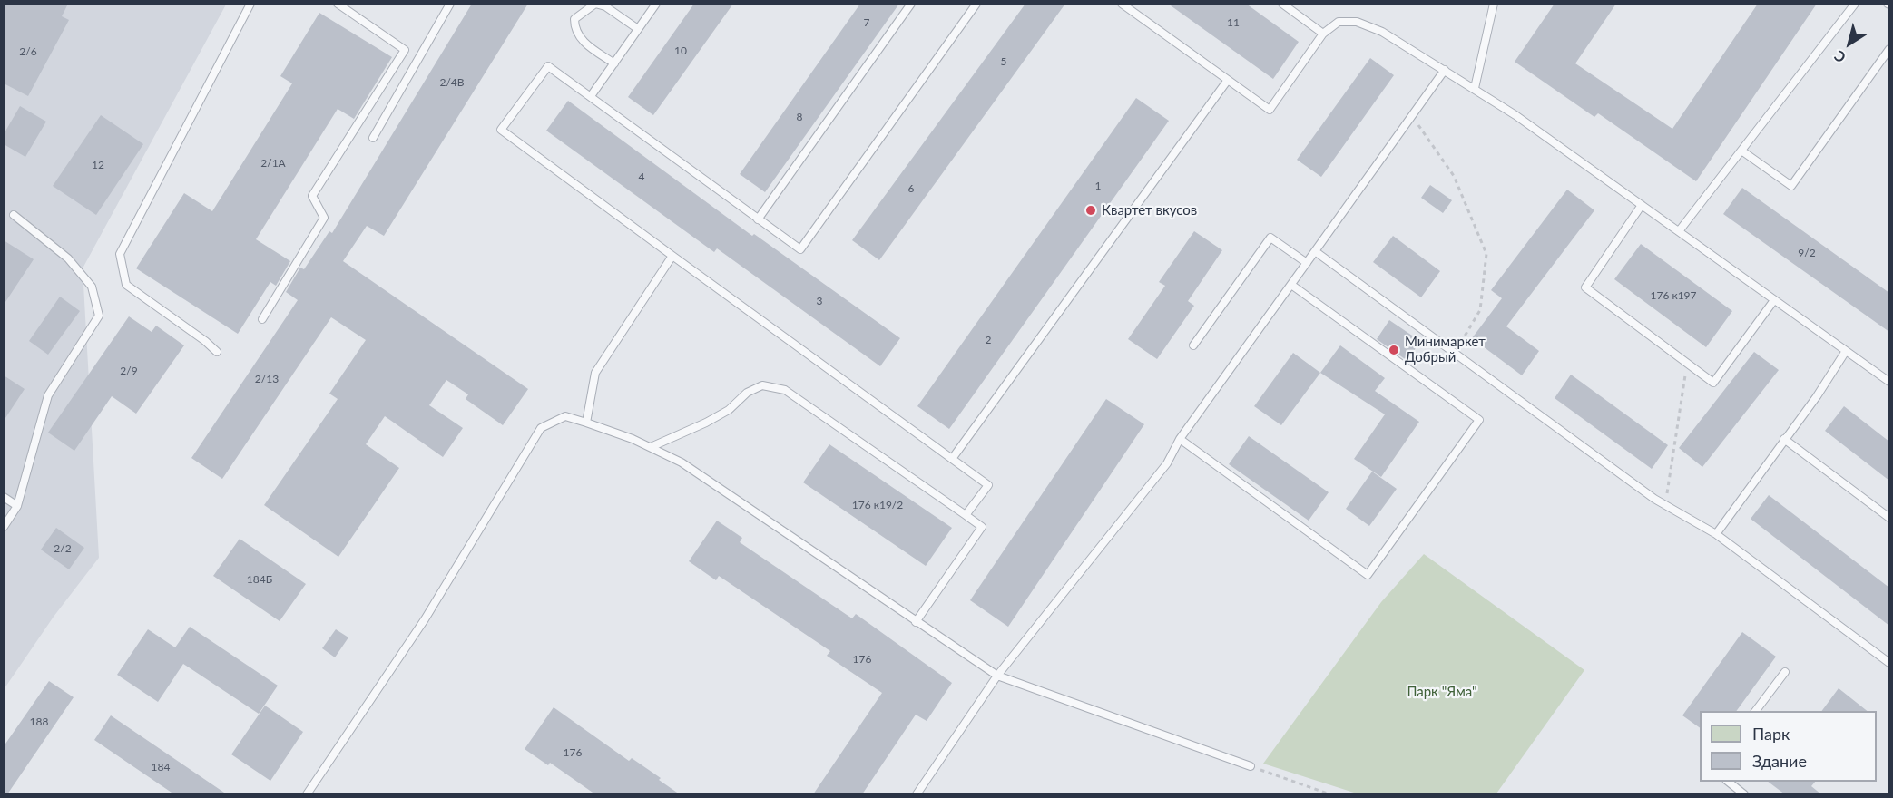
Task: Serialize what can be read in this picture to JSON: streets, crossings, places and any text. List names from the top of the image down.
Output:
{
  "parks": ["Парк \"Яма\""],
  "places": ["Квартет вкусов", "Минимаркет Добрый"],
  "house_numbers": [
    "7",
    "11",
    "10",
    "2/6",
    "5",
    "2/4В",
    "8",
    "2/1А",
    "12",
    "4",
    "1",
    "6",
    "9/2",
    "176 к197",
    "3",
    "2",
    "2/9",
    "2/13",
    "176 к19/2",
    "2/2",
    "184Б",
    "176",
    "188",
    "176",
    "184"
  ],
  "legend": ["Парк", "Здание"],
  "north": "bottom left"
}
